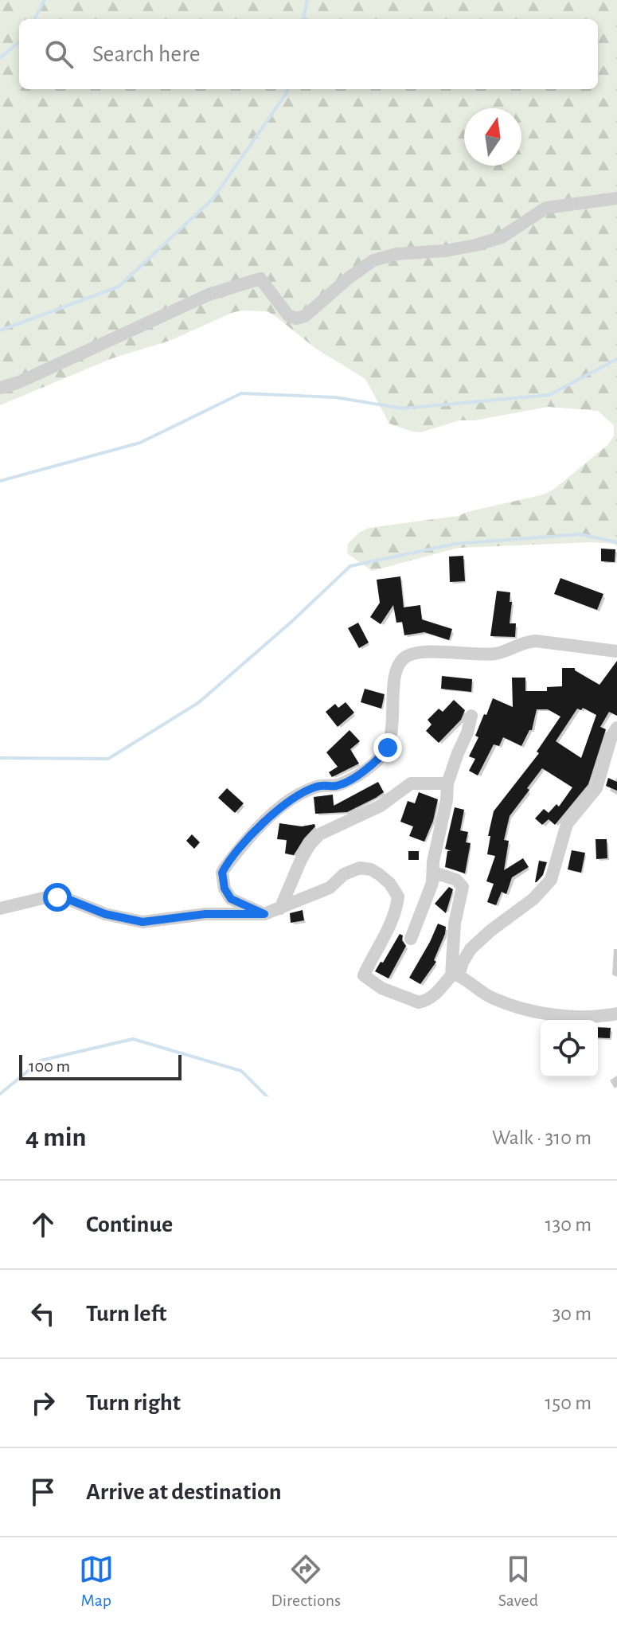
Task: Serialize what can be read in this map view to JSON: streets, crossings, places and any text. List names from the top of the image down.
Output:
{
  "scale_bar": "100 m",
  "north": "top",
  "page": {
    "search": "Search here",
    "scale": "100 m",
    "heading": ["4 min", "Walk · 310 m"],
    "list": [
      ["Continue", "130 m"],
      ["Turn left", "30 m"],
      ["Turn right", "150 m"],
      "Arrive at destination"
    ],
    "nav": ["Map", "Directions", "Saved"]
  }
}
